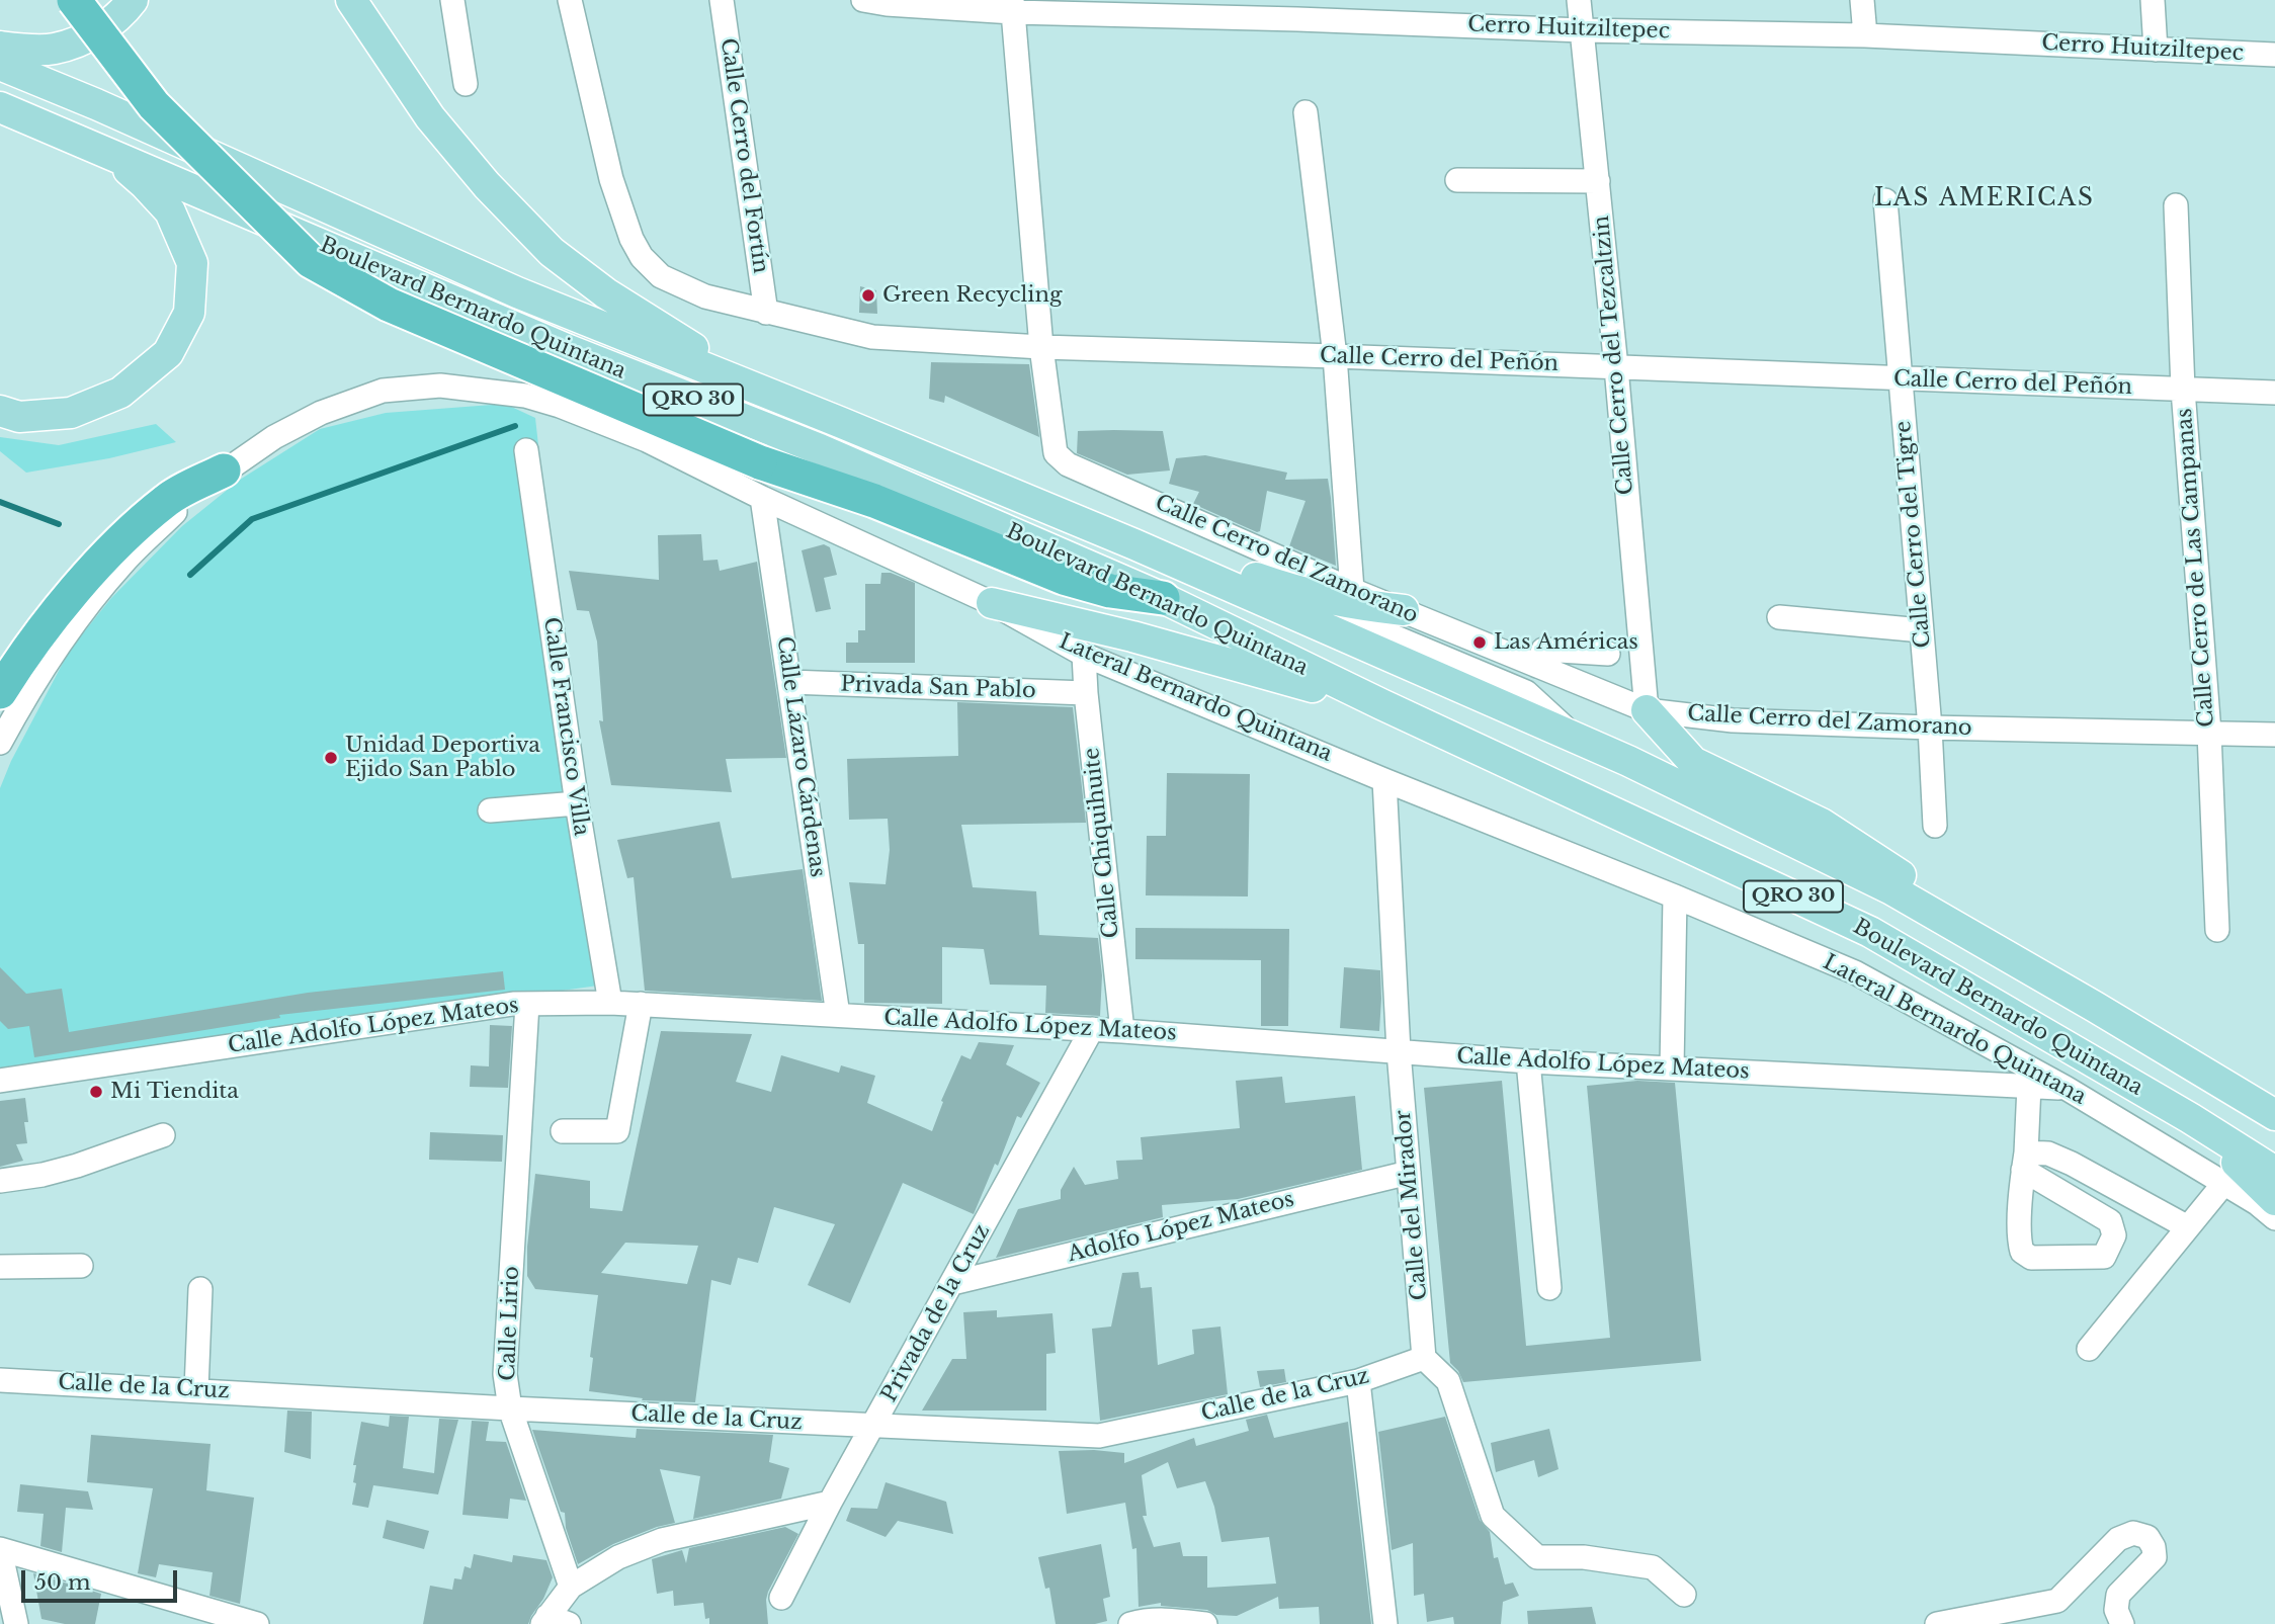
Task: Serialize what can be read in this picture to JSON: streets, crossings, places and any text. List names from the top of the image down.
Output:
{
  "streets": {
    "main road": ["Boulevard Bernardo Quintana", "QRO 30"],
    "street": [
      "Cerro Huitziltepec",
      "Calle Cerro del Fortín",
      "Calle Cerro del Tezcaltzin",
      "Calle Cerro del Peñón",
      "Calle Cerro del Tigre",
      "Calle Cerro del Zamorano",
      "Calle Cerro de Las Campanas",
      "Privada San Pablo",
      "Lateral Bernardo Quintana",
      "Calle Francisco Villa",
      "Calle Lázaro Cárdenas",
      "Calle Chiquihuite",
      "Calle Adolfo López Mateos",
      "Calle del Mirador",
      "Adolfo López Mateos",
      "Privada de la Cruz",
      "Calle Lirio",
      "Calle de la Cruz"
    ]
  },
  "crossings": [
    ["Cerro Huitziltepec", "Calle Cerro del Tezcaltzin"],
    ["Calle Cerro del Fortín", "Calle Cerro del Peñón"],
    ["Calle Cerro del Tezcaltzin", "Calle Cerro del Peñón"],
    ["Calle Cerro del Tezcaltzin", "Calle Cerro del Zamorano"],
    ["Calle Cerro del Peñón", "Calle Cerro del Tigre"],
    ["Calle Cerro del Peñón", "Calle Cerro del Zamorano"],
    ["Calle Cerro del Peñón", "Calle Cerro de Las Campanas"],
    ["Calle Cerro del Tigre", "Calle Cerro del Zamorano"],
    ["Calle Cerro del Zamorano", "Calle Cerro de Las Campanas"],
    ["Privada San Pablo", "Calle Lázaro Cárdenas"],
    ["Privada San Pablo", "Calle Chiquihuite"],
    ["Lateral Bernardo Quintana", "Calle Lázaro Cárdenas"],
    ["Lateral Bernardo Quintana", "Calle Chiquihuite"],
    ["Lateral Bernardo Quintana", "Calle Adolfo López Mateos"],
    ["Lateral Bernardo Quintana", "Calle del Mirador"],
    ["Calle Francisco Villa", "Calle Adolfo López Mateos"],
    ["Calle Lázaro Cárdenas", "Calle Adolfo López Mateos"],
    ["Calle Chiquihuite", "Calle Adolfo López Mateos"],
    ["Calle Adolfo López Mateos", "Calle del Mirador"],
    ["Calle Adolfo López Mateos", "Privada de la Cruz"],
    ["Calle Adolfo López Mateos", "Calle Lirio"],
    ["Calle del Mirador", "Adolfo López Mateos"],
    ["Calle del Mirador", "Calle de la Cruz"],
    ["Adolfo López Mateos", "Privada de la Cruz"],
    ["Privada de la Cruz", "Calle de la Cruz"],
    ["Calle Lirio", "Calle de la Cruz"]
  ],
  "districts": ["LAS AMERICAS"],
  "places": [
    "Green Recycling",
    "Las Américas",
    "Unidad Deportiva Ejido San Pablo",
    "Mi Tiendita"
  ],
  "scale_bar": "50 m"
}
